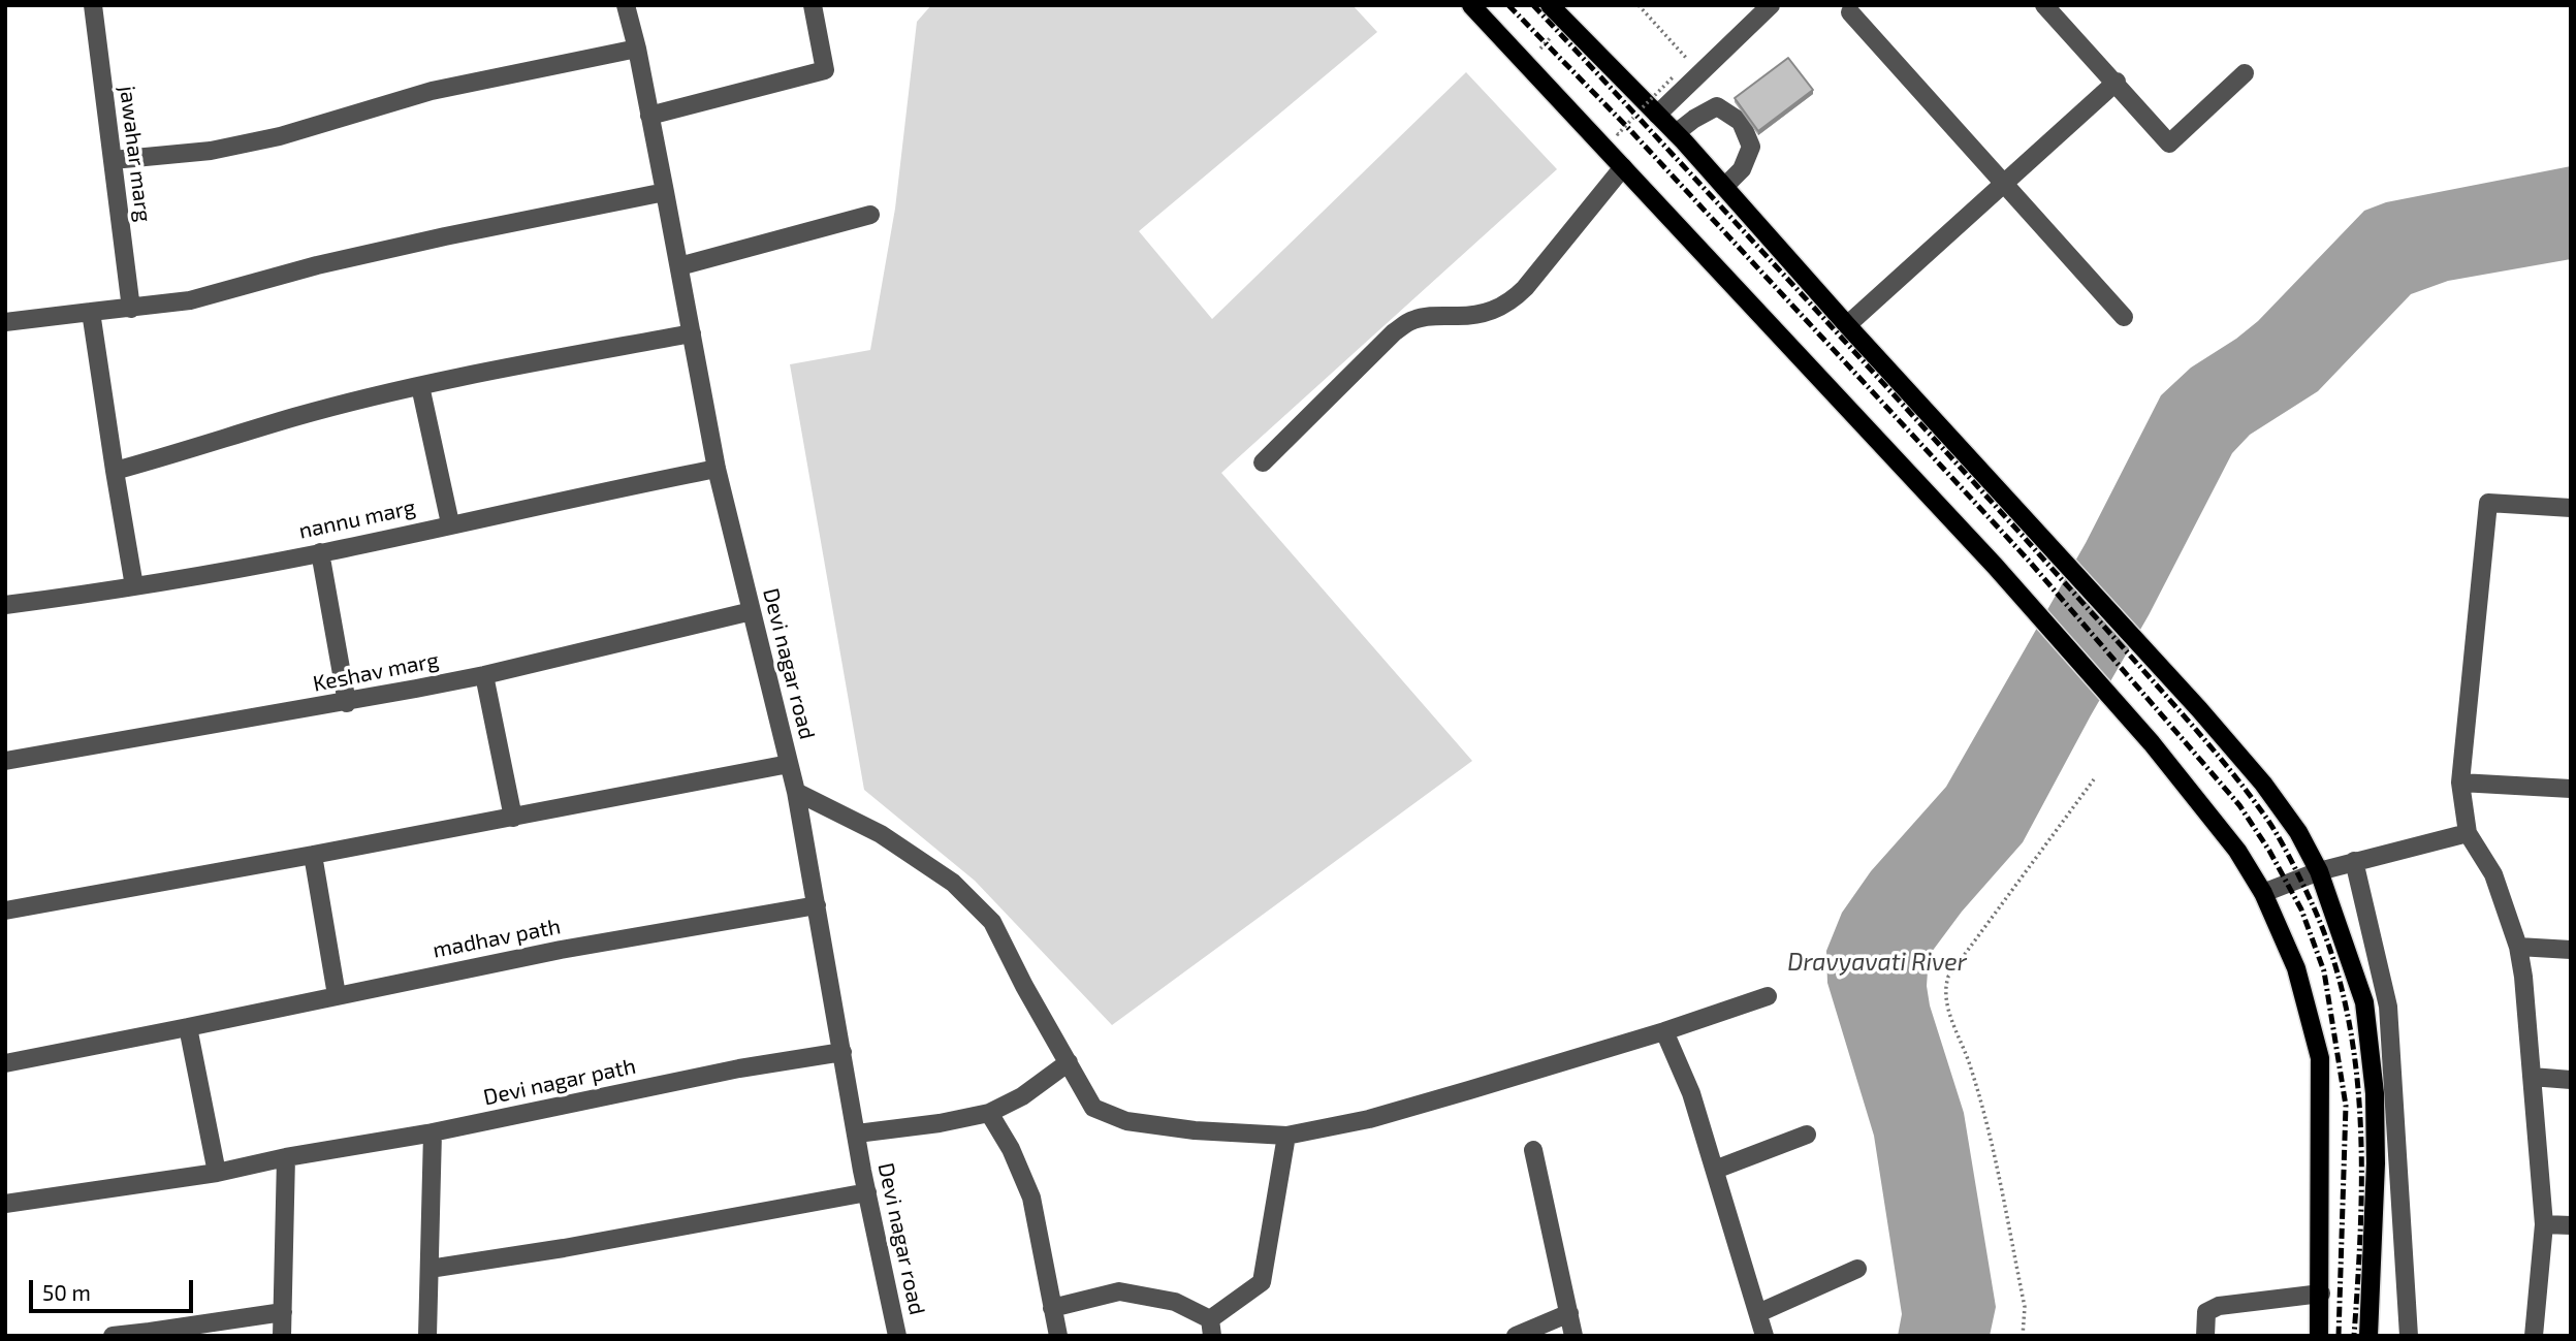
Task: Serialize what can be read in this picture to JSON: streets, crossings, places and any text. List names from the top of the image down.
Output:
{
  "streets": {
    "street": [
      "jawahar marg",
      "nannu marg",
      "Devi nagar road",
      "Keshav marg",
      "madhav path",
      "Devi nagar path"
    ]
  },
  "crossings": [
    ["nannu marg", "Devi nagar road"],
    ["Devi nagar road", "Keshav marg"],
    ["Devi nagar road", "madhav path"],
    ["Devi nagar road", "Devi nagar path"]
  ],
  "water": ["Dravyavati River"],
  "scale_bar": "50 m"
}
